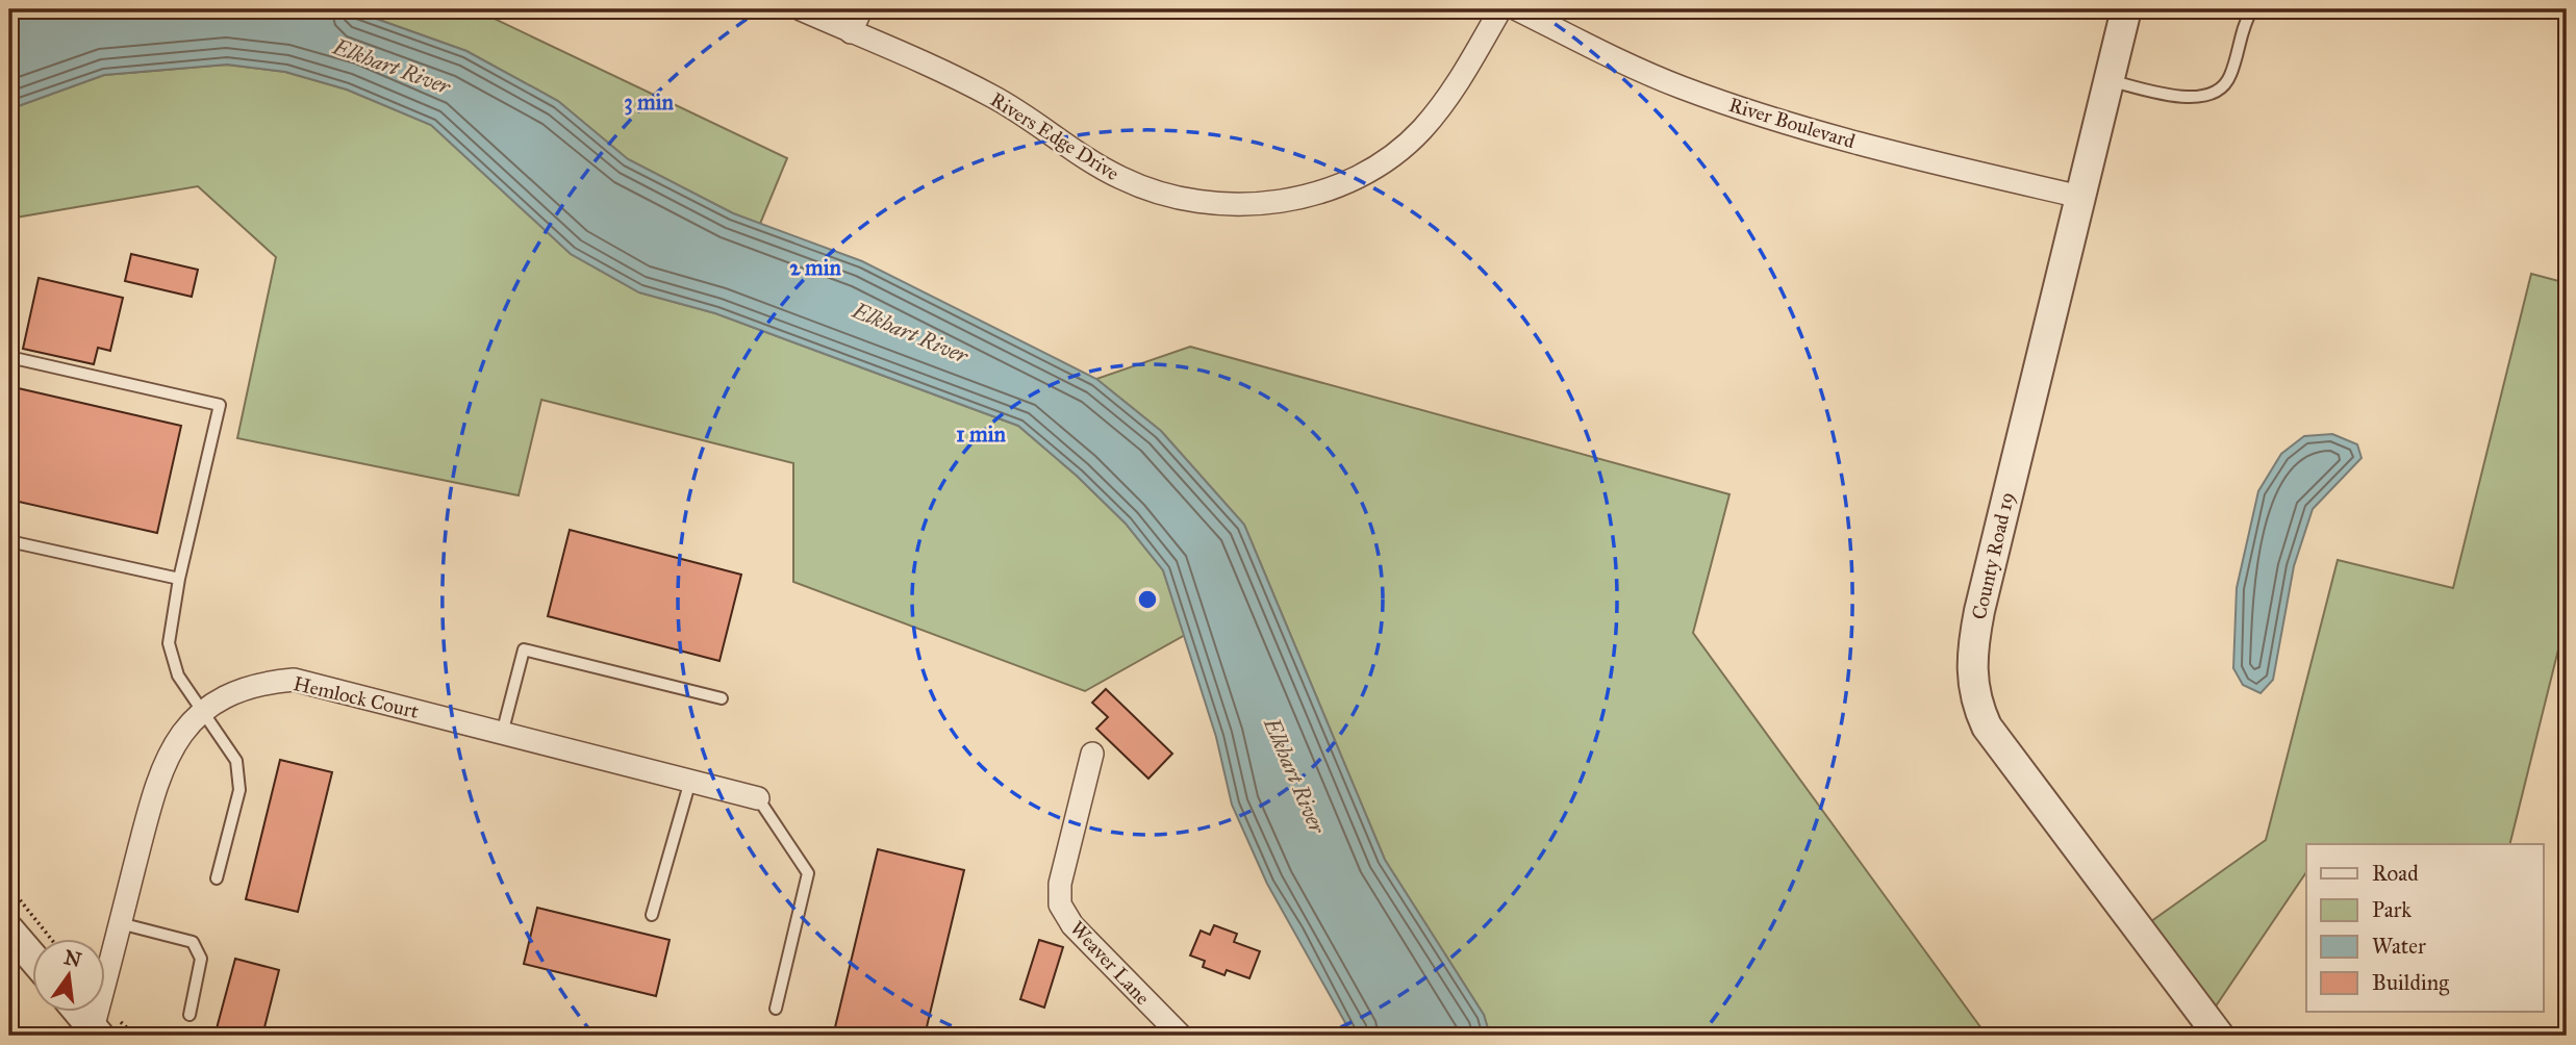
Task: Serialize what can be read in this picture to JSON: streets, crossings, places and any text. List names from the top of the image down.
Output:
{
  "streets": {
    "street": [
      "River Boulevard",
      "Rivers Edge Drive",
      "County Road 19",
      "Hemlock Court",
      "Weaver Lane"
    ]
  },
  "crossings": [
    ["River Boulevard", "County Road 19"]
  ],
  "water": ["Elkhart River"],
  "legend": [
    "Road",
    "Park",
    "Water",
    "Building"
  ],
  "north": "top",
  "rings": ["3 min", "2 min", "1 min"]
}
